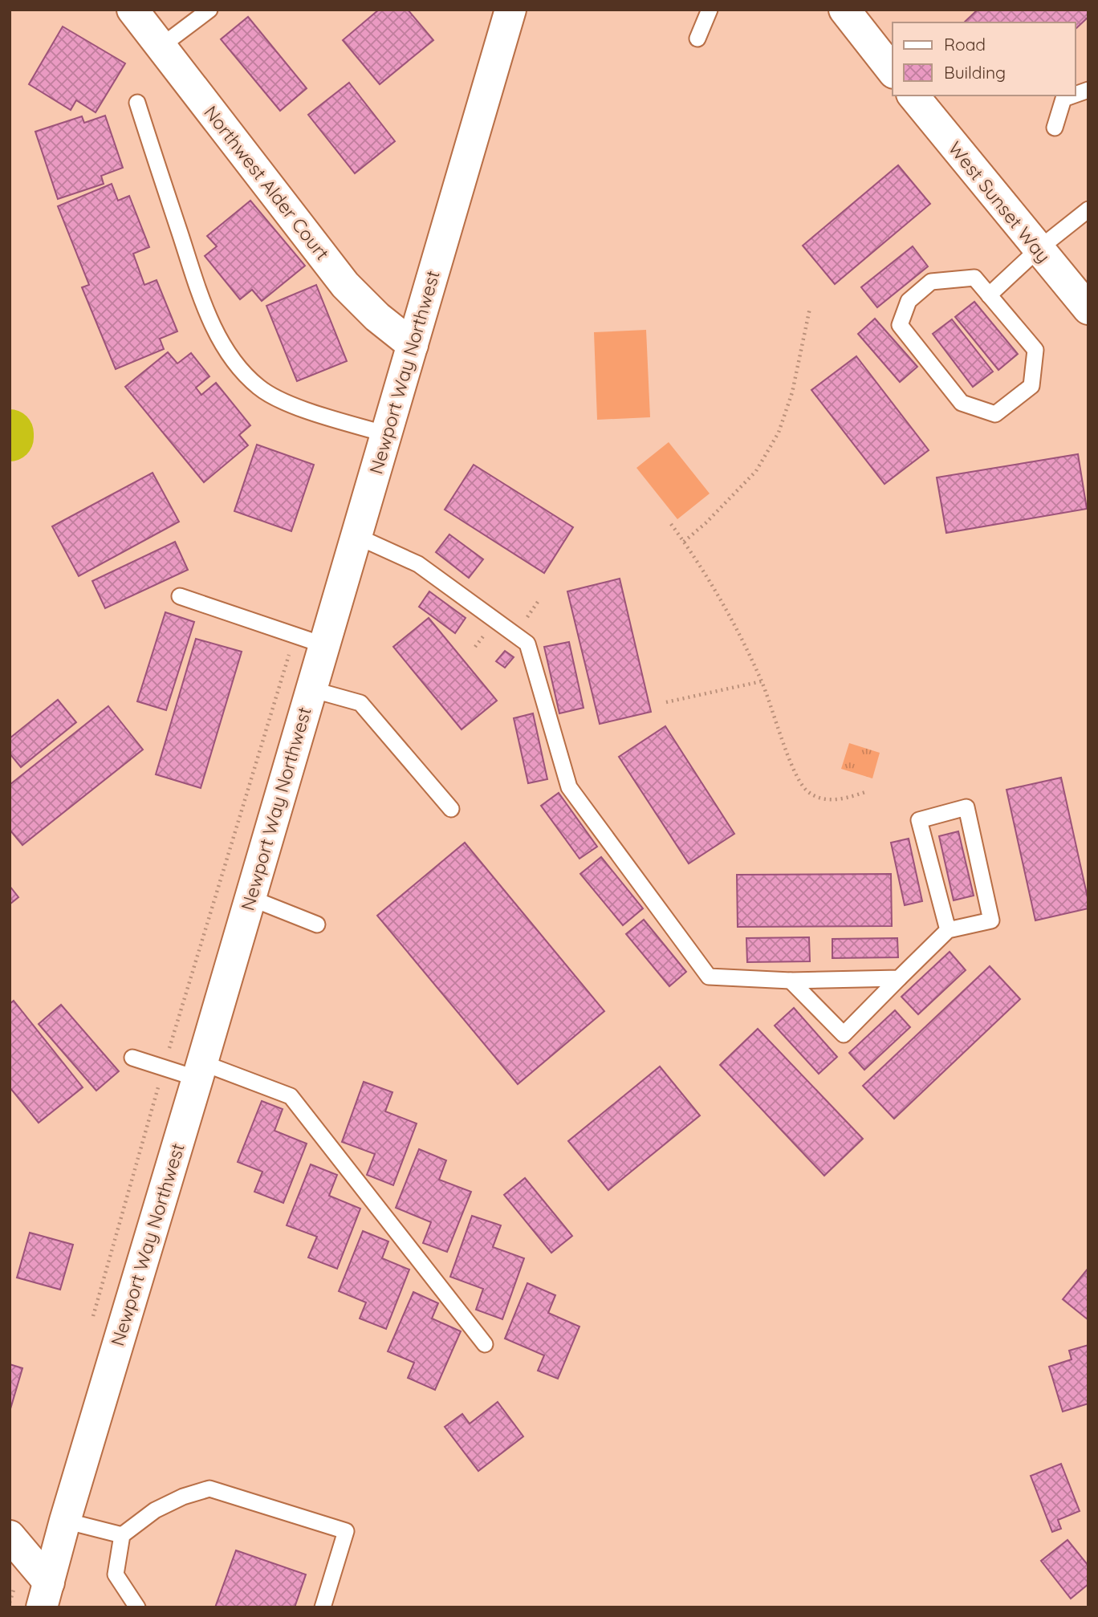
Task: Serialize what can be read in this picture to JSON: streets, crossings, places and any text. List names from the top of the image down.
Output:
{
  "streets": {
    "street": ["Northwest Alder Court", "West Sunset Way", "Newport Way Northwest"]
  },
  "crossings": [
    ["Northwest Alder Court", "Newport Way Northwest"]
  ],
  "legend": ["Road", "Building"]
}
